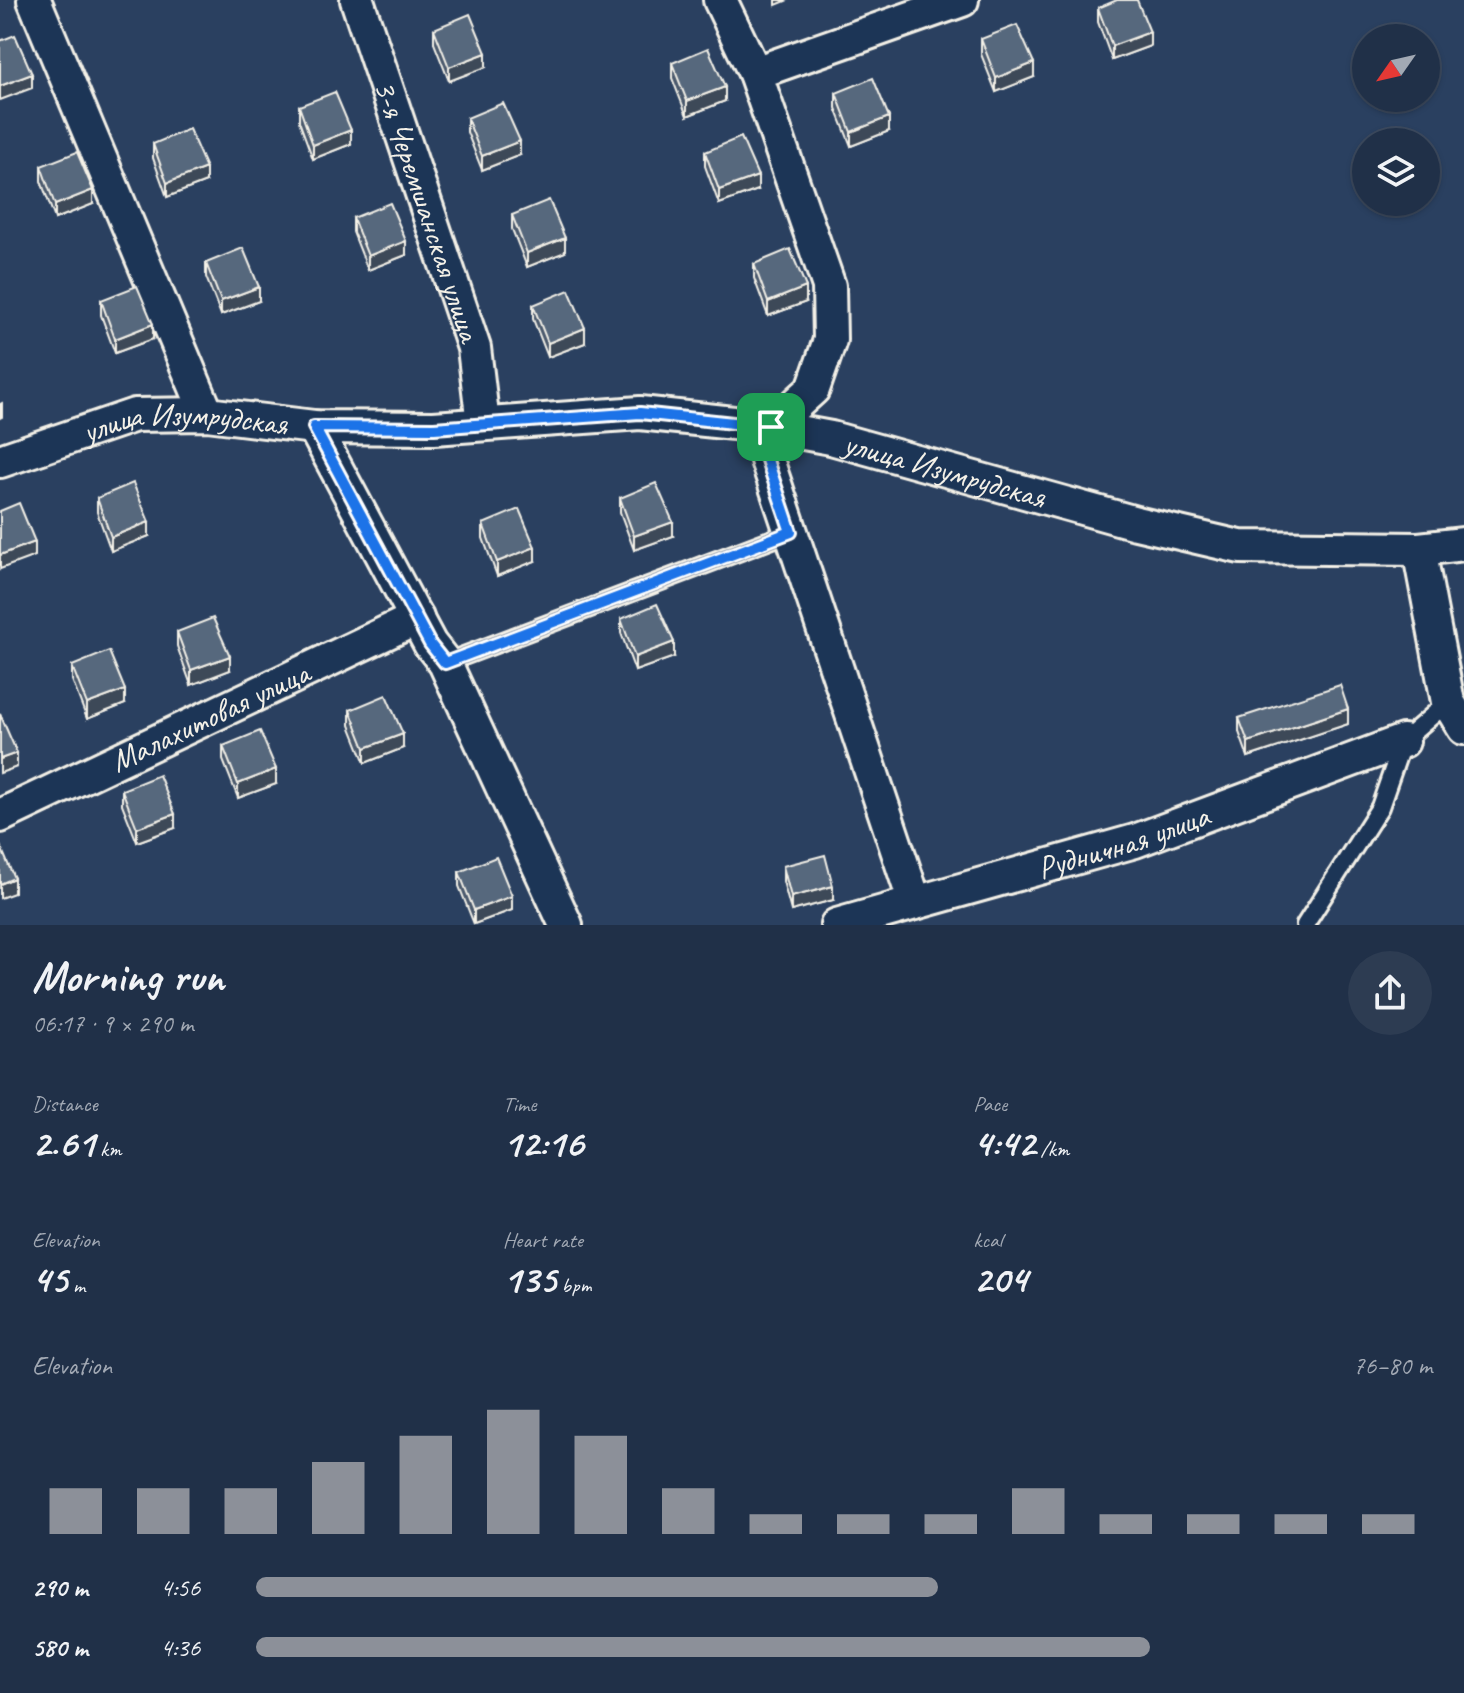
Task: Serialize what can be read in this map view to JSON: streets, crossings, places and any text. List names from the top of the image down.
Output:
{
  "streets": {
    "street": [
      "3-я Черемшанская улица",
      "улица Изумрудская",
      "Малахитовая улица",
      "Рудничная улица"
    ]
  },
  "crossings": [
    ["3-я Черемшанская улица", "улица Изумрудская"]
  ],
  "north": "bottom left",
  "page": {
    "heading": ["Morning run", "06:17 · 9 × 290 m"],
    "stats": [
      ["Distance", "2.61 km"],
      ["Time", "12:16"],
      ["Pace", "4:42 /km"],
      ["Elevation", "45 m"],
      ["Heart rate", "135 bpm"],
      ["kcal", "204"]
    ],
    "chart": ["Elevation", "76–80 m"],
    "list": [
      {
        "name": "290 m",
        "note": "4:56"
      },
      {
        "name": "580 m",
        "note": "4:36"
      }
    ]
  }
}
